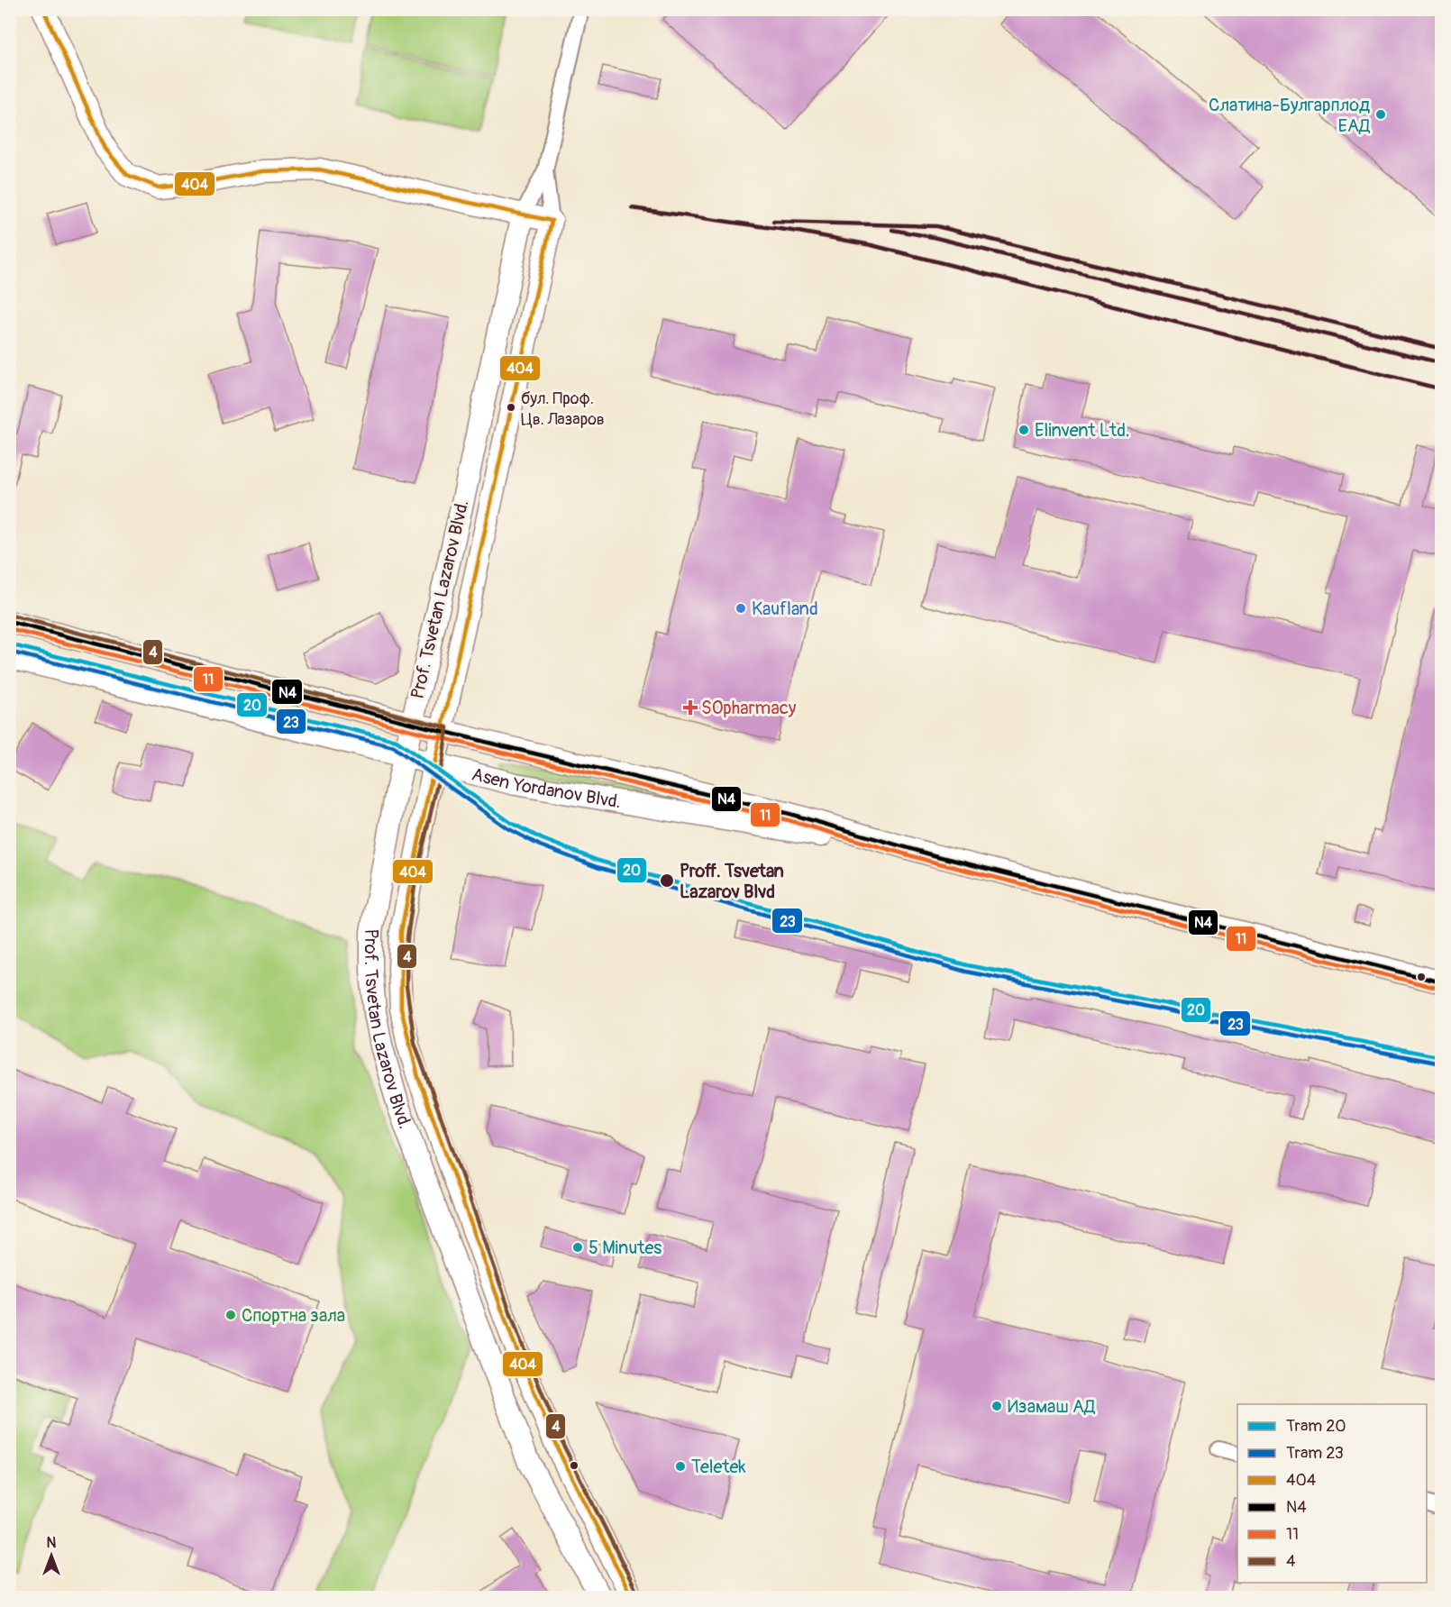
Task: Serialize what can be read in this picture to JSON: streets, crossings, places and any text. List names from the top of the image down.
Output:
{
  "streets": {
    "main road": ["Prof. Tsvetan Lazarov Blvd.", "Asen Yordanov Blvd."]
  },
  "crossings": [
    ["Prof. Tsvetan Lazarov Blvd.", "Asen Yordanov Blvd."]
  ],
  "places": {
    "other": [
      "Слатина-Булгарплод ЕАД",
      "бул. Проф. Цв. Лазаров",
      "Elinvent Ltd.",
      "Kaufland",
      "Proff. Tsvetan Lazarov Blvd",
      "5 Minutes",
      "Спортна зала",
      "Изамаш АД",
      "Teletek"
    ],
    "health": ["SOpharmacy"]
  },
  "lines": [
    "transit line 404",
    "transit line 4",
    "transit line N4",
    "transit line 11",
    "tram line 20",
    "tram line 23"
  ],
  "legend": [
    "Tram 20",
    "Tram 23",
    "404",
    "N4",
    "11",
    "4"
  ],
  "north": "top"
}
